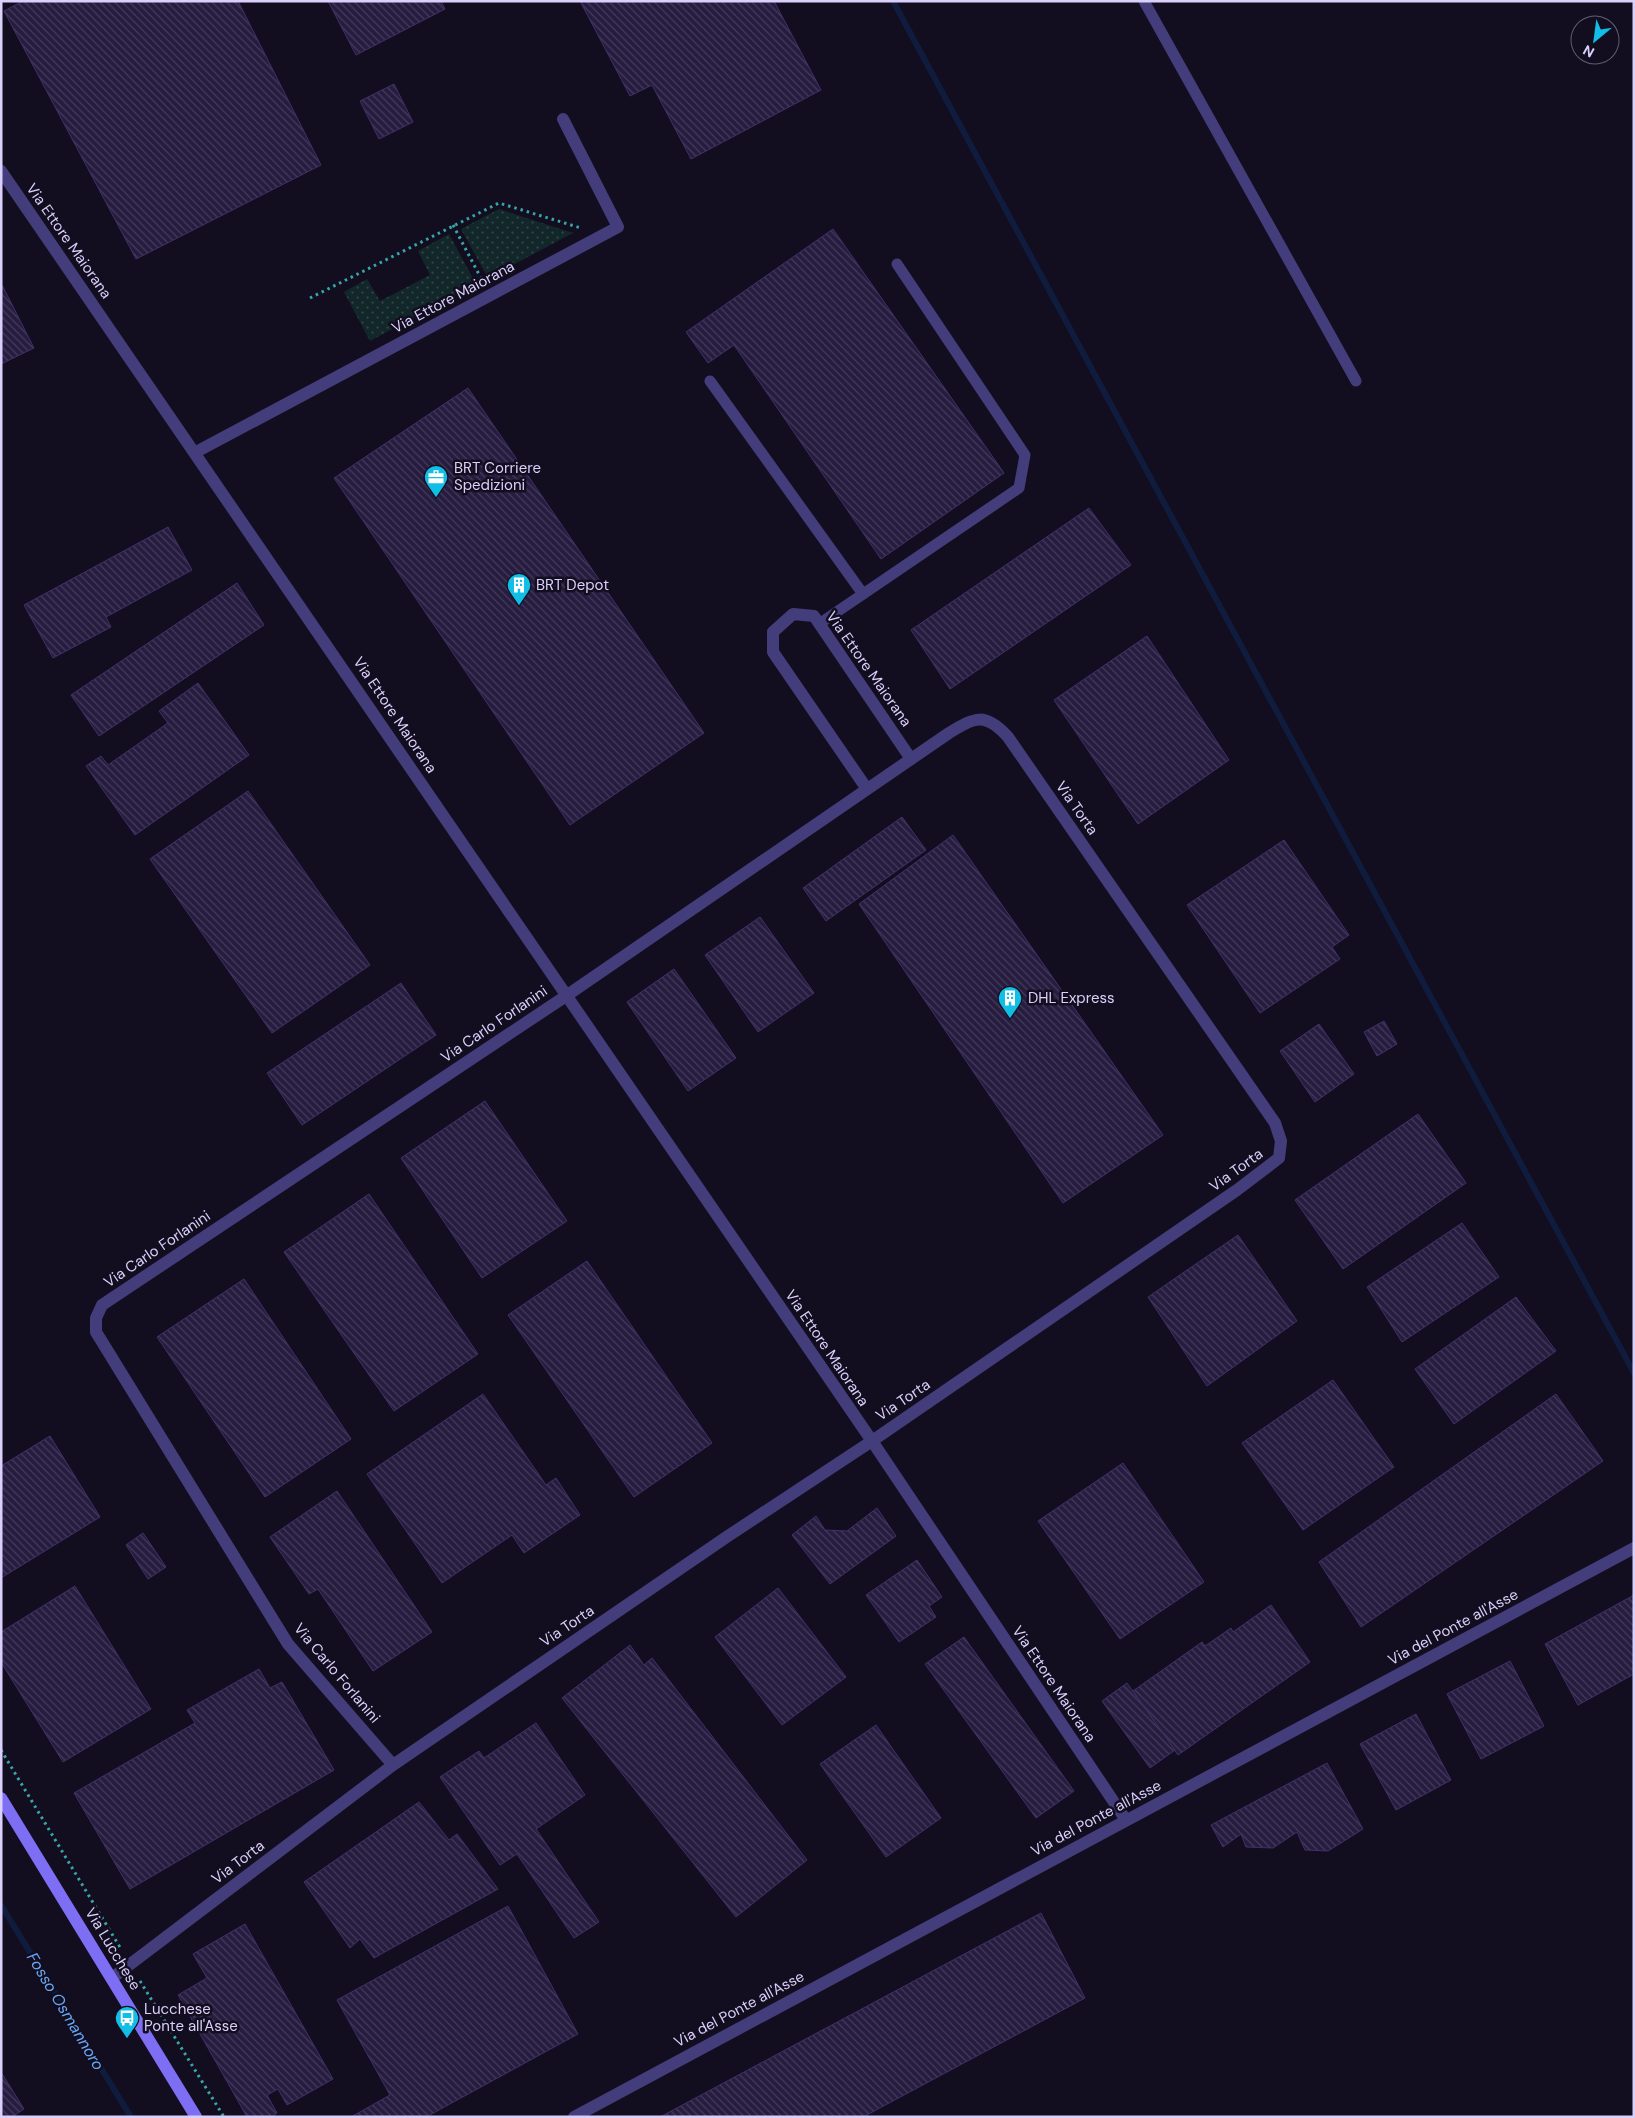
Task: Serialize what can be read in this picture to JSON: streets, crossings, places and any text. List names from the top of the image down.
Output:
{
  "streets": {
    "main road": ["Via Lucchese"],
    "street": [
      "Via Ettore Maiorana",
      "Via Torta",
      "Via Carlo Forlanini",
      "Via del Ponte all'Asse"
    ]
  },
  "crossings": [
    ["Via Ettore Maiorana", "Via Torta"],
    ["Via Ettore Maiorana", "Via Carlo Forlanini"],
    ["Via Ettore Maiorana", "Via del Ponte all'Asse"],
    ["Via Torta", "Via Carlo Forlanini"],
    ["Via Torta", "Via Lucchese"]
  ],
  "water": ["Fosso Osmannoro"],
  "places": {
    "office": ["BRT Corriere Spedizioni"],
    "building": ["BRT Depot", "DHL Express"],
    "bus stop": ["Lucchese Ponte all'Asse"]
  },
  "north": "bottom left"
}
